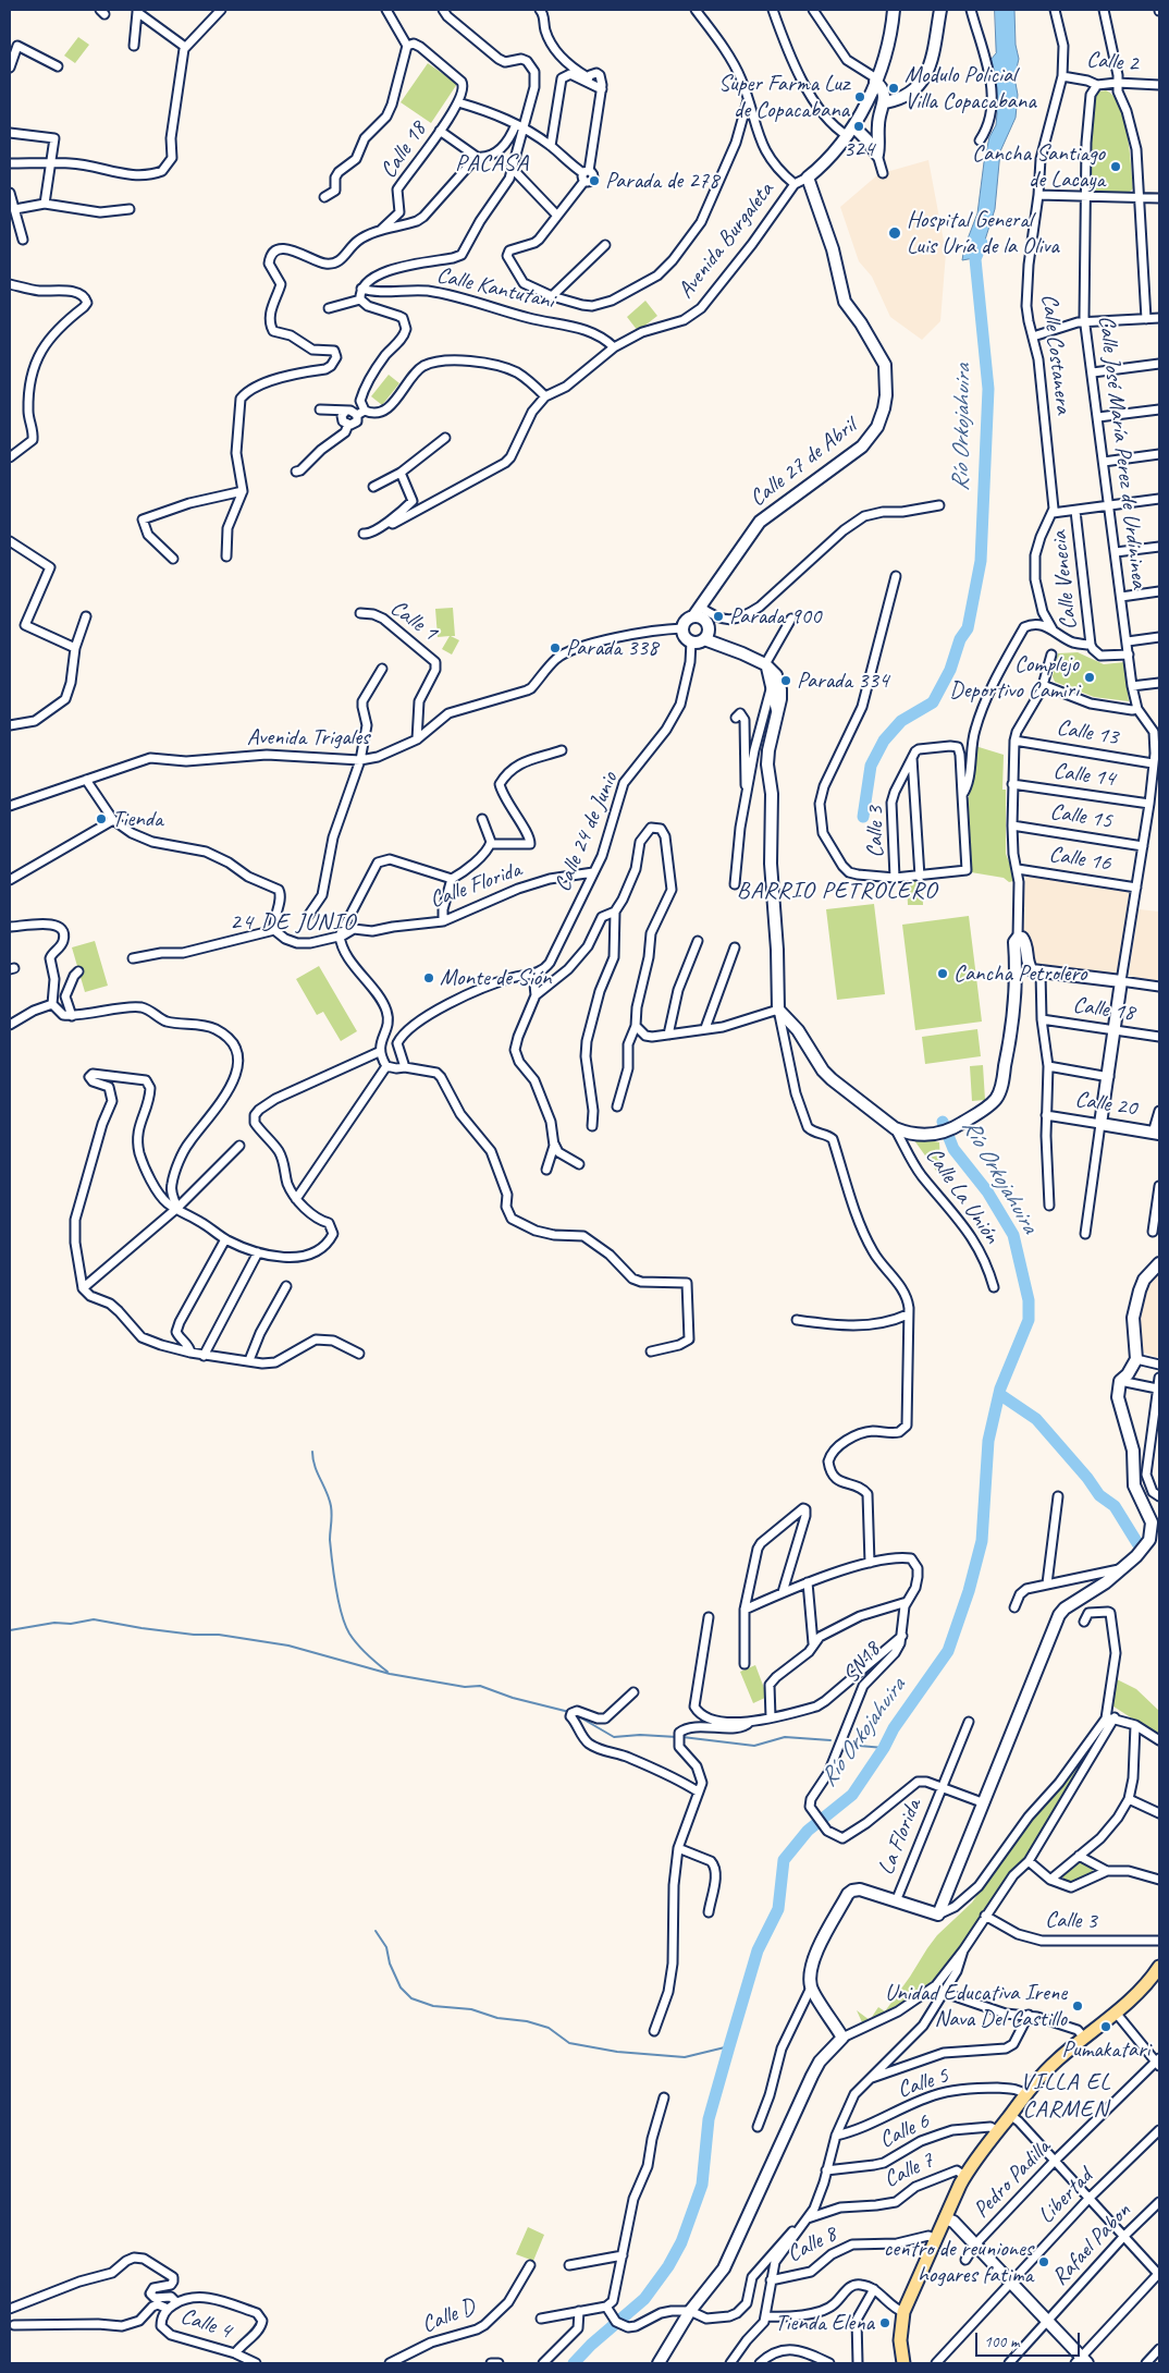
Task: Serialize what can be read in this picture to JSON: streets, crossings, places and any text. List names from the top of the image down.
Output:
{
  "streets": {
    "main road": ["Calle 27 de Abril", "Calle 20"],
    "street": [
      "Calle 2",
      "Calle 18",
      "Avenida Burgaleta",
      "Calle Kantutani",
      "Calle Costanera",
      "Calle José María Perez de Urdininea",
      "Calle Venecia",
      "Calle 1",
      "Calle 13",
      "Avenida Trigales",
      "Calle 14",
      "Calle 15",
      "Calle 24 de Junio",
      "Calle 3",
      "Calle 16",
      "Calle Florida",
      "Calle La Unión",
      "SN18",
      "La Florida",
      "Calle 5",
      "Calle 6",
      "Calle 7",
      "Pedro Padilla",
      "Libertad",
      "Calle 8",
      "Rafael Pabon",
      "Calle D",
      "Calle 4"
    ]
  },
  "crossings": [
    ["Calle 2", "Calle Costanera"],
    ["Calle 2", "Calle José María Perez de Urdininea"],
    ["Avenida Burgaleta", "Calle Kantutani"],
    ["Avenida Burgaleta", "Calle 27 de Abril"],
    ["Calle José María Perez de Urdininea", "Calle 13"],
    ["Calle José María Perez de Urdininea", "Calle 14"],
    ["Calle José María Perez de Urdininea", "Calle 15"],
    ["Calle José María Perez de Urdininea", "Calle 16"],
    ["Calle 27 de Abril", "Avenida Trigales"],
    ["Calle 27 de Abril", "Calle 24 de Junio"],
    ["Calle 1", "Avenida Trigales"],
    ["Avenida Trigales", "Calle 24 de Junio"],
    ["Calle 24 de Junio", "Calle Florida"],
    ["SN18", "La Florida"]
  ],
  "districts": [
    "PACASA",
    "BARRIO PETROLERO",
    "24 DE JUNIO",
    "VILLA EL CARMEN"
  ],
  "water": ["Río Orkojahuira"],
  "places": [
    "Modulo Policial Villa Copacabana",
    "Super Farma Luz de Copacabana",
    "324",
    "Cancha Santiago de Lacaya",
    "Parada de 278",
    "Hospital General Luis Uría de la Oliva",
    "Parada 900",
    "Parada 338",
    "Complejo Deportivo Camiri",
    "Parada 334",
    "Tienda",
    "Cancha Petrolero",
    "Monte de Sión",
    "Unidad Educativa Irene Nava Del Castillo",
    "Pumakatari",
    "centro de reuniones hogares fatima",
    "Tienda Elena"
  ],
  "scale_bar": "100 m"
}
